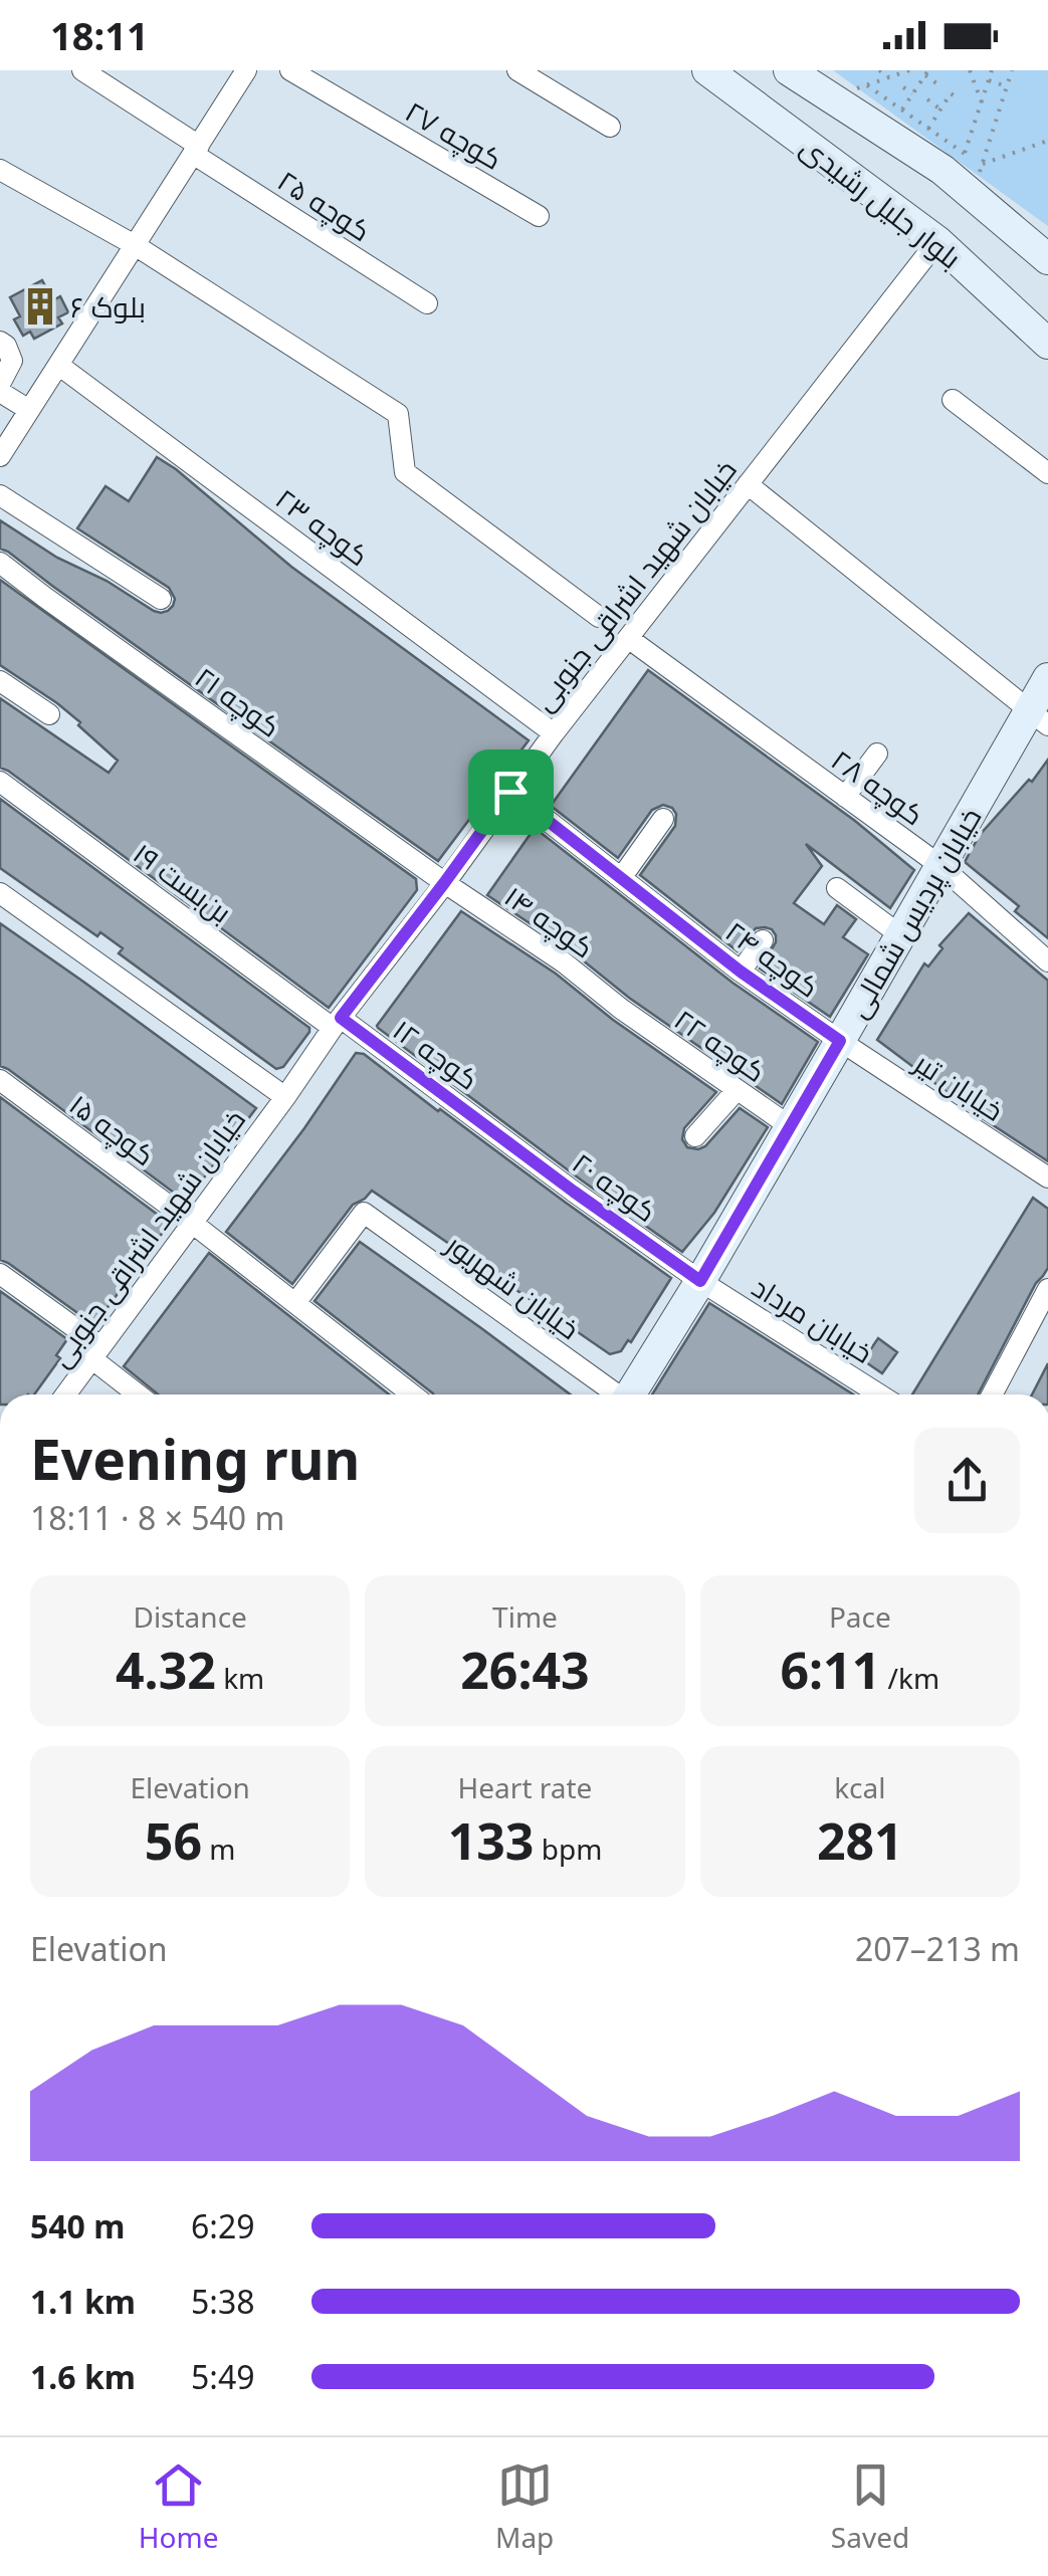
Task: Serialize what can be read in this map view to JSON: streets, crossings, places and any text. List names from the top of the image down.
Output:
{
  "streets": {
    "street": [
      "کوچه ۲۷",
      "بلوار جلیل رشیدی",
      "کوچه ۲۵",
      "کوچه ۲۳",
      "خیابان شهید اشراقی جنوبی",
      "کوچه ۲۱",
      "کوچه ۲۸",
      "بن‌بست ۱۹",
      "خیابان پردیس شمالی",
      "کوچه ۱۴",
      "کوچه ۲۴",
      "کوچه ۲۲",
      "کوچه ۱۲",
      "خیابان تیر",
      "کوچه ۱۵",
      "کوچه ۲۰",
      "خیابان شهریور",
      "خیابان مرداد"
    ]
  },
  "crossings": [
    ["بلوار جلیل رشیدی", "خیابان شهید اشراقی جنوبی"],
    ["کوچه ۲۳", "خیابان شهید اشراقی جنوبی"],
    ["خیابان شهید اشراقی جنوبی", "کوچه ۲۱"],
    ["خیابان شهید اشراقی جنوبی", "کوچه ۲۸"],
    ["خیابان شهید اشراقی جنوبی", "بن‌بست ۱۹"],
    ["خیابان شهید اشراقی جنوبی", "کوچه ۱۴"],
    ["خیابان شهید اشراقی جنوبی", "کوچه ۲۴"],
    ["خیابان شهید اشراقی جنوبی", "کوچه ۱۲"],
    ["خیابان شهید اشراقی جنوبی", "کوچه ۱۵"],
    ["کوچه ۲۱", "کوچه ۱۴"],
    ["کوچه ۲۸", "خیابان پردیس شمالی"],
    ["بن‌بست ۱۹", "کوچه ۱۲"],
    ["خیابان پردیس شمالی", "کوچه ۲۴"],
    ["خیابان پردیس شمالی", "کوچه ۲۲"],
    ["خیابان پردیس شمالی", "خیابان تیر"],
    ["خیابان پردیس شمالی", "کوچه ۲۰"],
    ["خیابان پردیس شمالی", "خیابان مرداد"],
    ["کوچه ۱۴", "کوچه ۲۲"],
    ["کوچه ۲۴", "خیابان تیر"],
    ["کوچه ۱۲", "کوچه ۲۰"],
    ["کوچه ۱۵", "خیابان شهریور"],
    ["کوچه ۲۰", "خیابان مرداد"]
  ],
  "places": {
    "building": ["بلوک ۶"]
  },
  "page": {
    "status": "18:11",
    "heading": ["Evening run", "18:11 · 8 × 540 m"],
    "stats": [
      ["Distance", "4.32 km"],
      ["Time", "26:43"],
      ["Pace", "6:11 /km"],
      ["Elevation", "56 m"],
      ["Heart rate", "133 bpm"],
      ["kcal", "281"]
    ],
    "chart": ["Elevation", "207–213 m"],
    "list": [
      {
        "name": "540 m",
        "note": "6:29"
      },
      {
        "name": "1.1 km",
        "note": "5:38"
      },
      {
        "name": "1.6 km",
        "note": "5:49"
      }
    ],
    "tabs": ["Home", "Map", "Saved"]
  }
}
